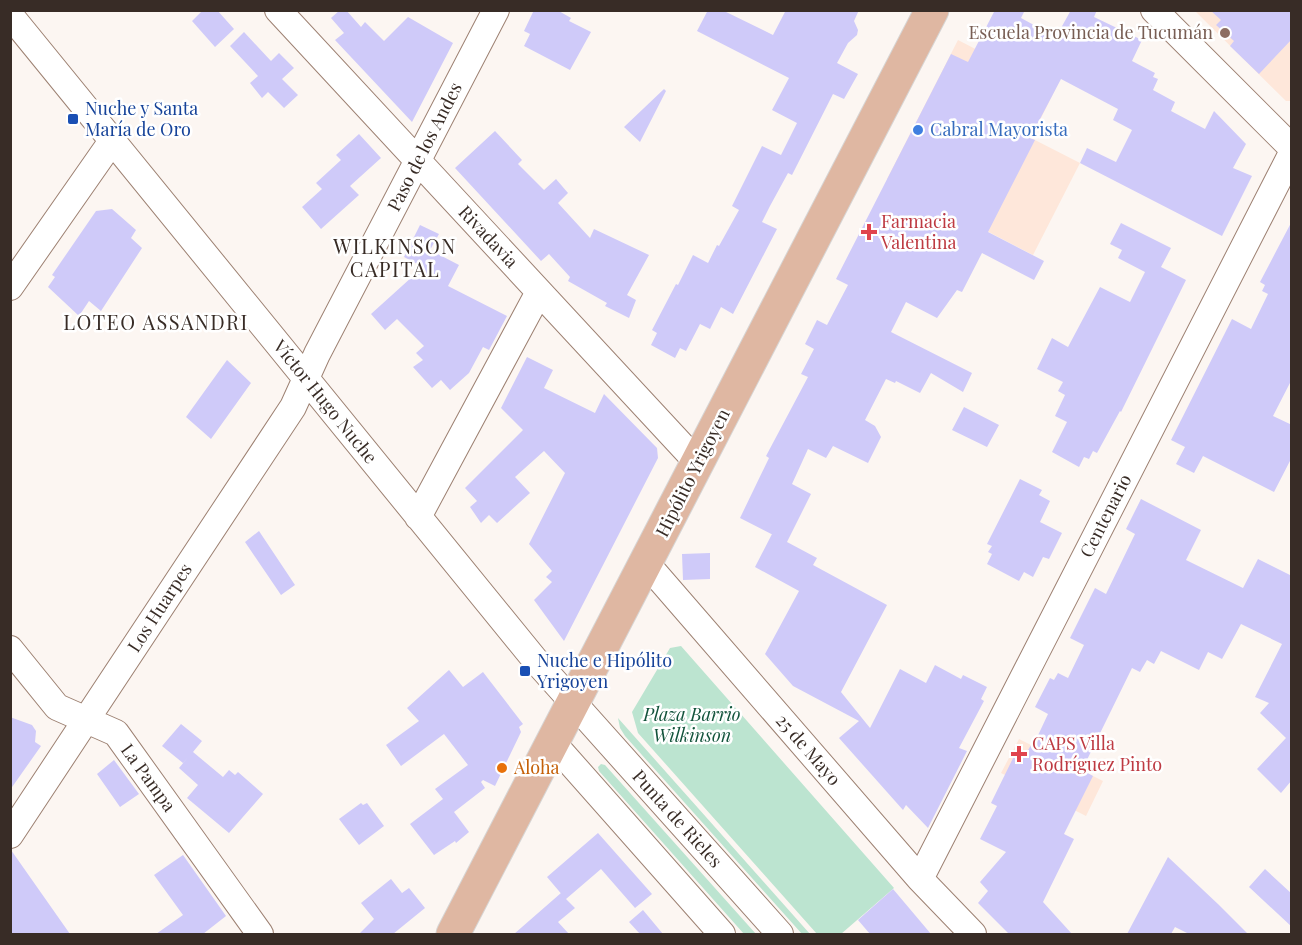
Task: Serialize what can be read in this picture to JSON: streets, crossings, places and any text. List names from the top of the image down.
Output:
{
  "streets": {
    "main road": ["Hipólito Yrigoyen"],
    "street": [
      "Paso de los Andes",
      "Rivadavia",
      "Víctor Hugo Nuche",
      "Centenario",
      "Los Huarpes",
      "25 de Mayo",
      "La Pampa",
      "Punta de Rieles"
    ]
  },
  "crossings": [
    ["Paso de los Andes", "Rivadavia"],
    ["Paso de los Andes", "Víctor Hugo Nuche"],
    ["Paso de los Andes", "Los Huarpes"],
    ["Rivadavia", "Hipólito Yrigoyen"],
    ["Víctor Hugo Nuche", "Hipólito Yrigoyen"],
    ["Víctor Hugo Nuche", "Los Huarpes"],
    ["Víctor Hugo Nuche", "Punta de Rieles"],
    ["Hipólito Yrigoyen", "25 de Mayo"],
    ["Hipólito Yrigoyen", "Punta de Rieles"],
    ["Centenario", "25 de Mayo"],
    ["Los Huarpes", "La Pampa"]
  ],
  "districts": ["WILKINSON CAPITAL", "LOTEO ASSANDRI"],
  "parks": ["Plaza Barrio Wilkinson"],
  "places": {
    "other": ["Escuela Provincia de Tucumán", "Cabral Mayorista", "Aloha"],
    "transit": ["Nuche y Santa María de Oro", "Nuche e Hipólito Yrigoyen"],
    "health": ["Farmacia Valentina", "CAPS Villa Rodríguez Pinto"]
  }
}
